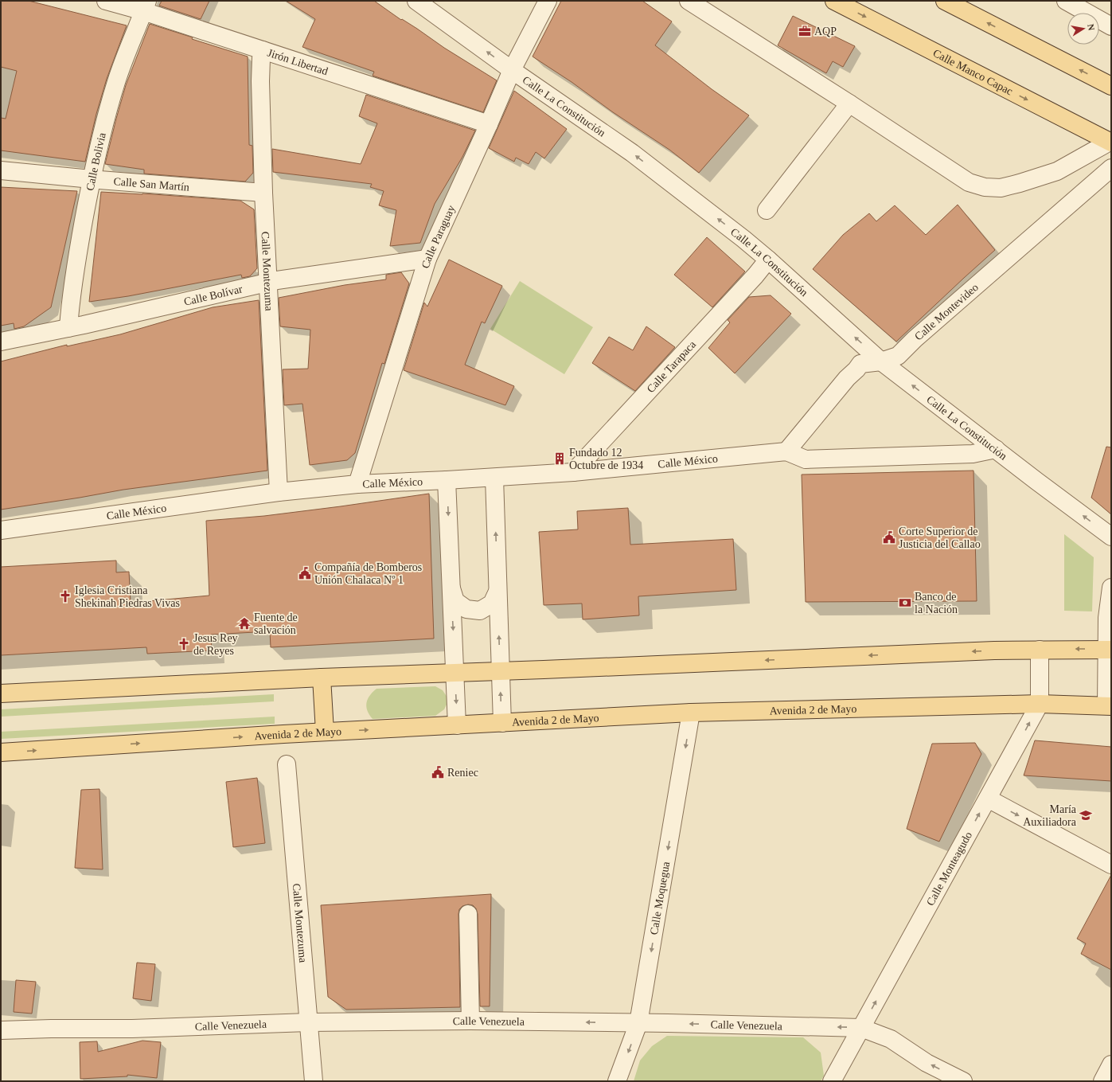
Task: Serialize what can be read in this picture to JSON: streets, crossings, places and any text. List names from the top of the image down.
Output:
{
  "streets": {
    "main road": ["Calle Manco Capac", "Avenida 2 de Mayo"],
    "street": [
      "Jirón Libertad",
      "Calle La Constitución",
      "Calle Bolivia",
      "Calle San Martín",
      "Calle Paraguay",
      "Calle Montezuma",
      "Calle Bolívar",
      "Calle Montevideo",
      "Calle Tarapaca",
      "Calle México",
      "Calle Monteagudo",
      "Calle Moquegua",
      "Calle Venezuela"
    ]
  },
  "crossings": [
    ["Jirón Libertad", "Calle Bolivia"],
    ["Jirón Libertad", "Calle Paraguay"],
    ["Jirón Libertad", "Calle Montezuma"],
    ["Calle La Constitución", "Calle Paraguay"],
    ["Calle La Constitución", "Calle Montevideo"],
    ["Calle La Constitución", "Calle Tarapaca"],
    ["Calle Bolivia", "Calle San Martín"],
    ["Calle Bolivia", "Calle Bolívar"],
    ["Calle San Martín", "Calle Montezuma"],
    ["Calle Paraguay", "Calle Bolívar"],
    ["Calle Paraguay", "Calle México"],
    ["Calle Montezuma", "Calle Bolívar"],
    ["Calle Montezuma", "Calle México"],
    ["Calle Montezuma", "Calle Venezuela"],
    ["Calle Montevideo", "Calle México"],
    ["Calle Tarapaca", "Calle México"],
    ["Avenida 2 de Mayo", "Calle Monteagudo"],
    ["Avenida 2 de Mayo", "Calle Moquegua"],
    ["Calle Monteagudo", "Calle Venezuela"],
    ["Calle Moquegua", "Calle Venezuela"]
  ],
  "one_way": [
    "Calle La Constitución",
    "Calle Monteagudo",
    "Calle Moquegua",
    "Calle Venezuela"
  ],
  "places": {
    "office": ["AQP"],
    "building": ["Fundado 12 Octubre de 1934"],
    "public building": ["Corte Superior de Justicia del Callao", "Compañía de Bomberos Unión Chalaca Nº 1", "Reniec"],
    "church": ["Iglesia Cristiana Shekinah Piedras Vivas", "Jesus Rey de Reyes"],
    "bank": ["Banco de la Nación"],
    "temple": ["Fuente de salvación"],
    "school or university": ["María Auxiliadora"]
  },
  "north": "right"
}
